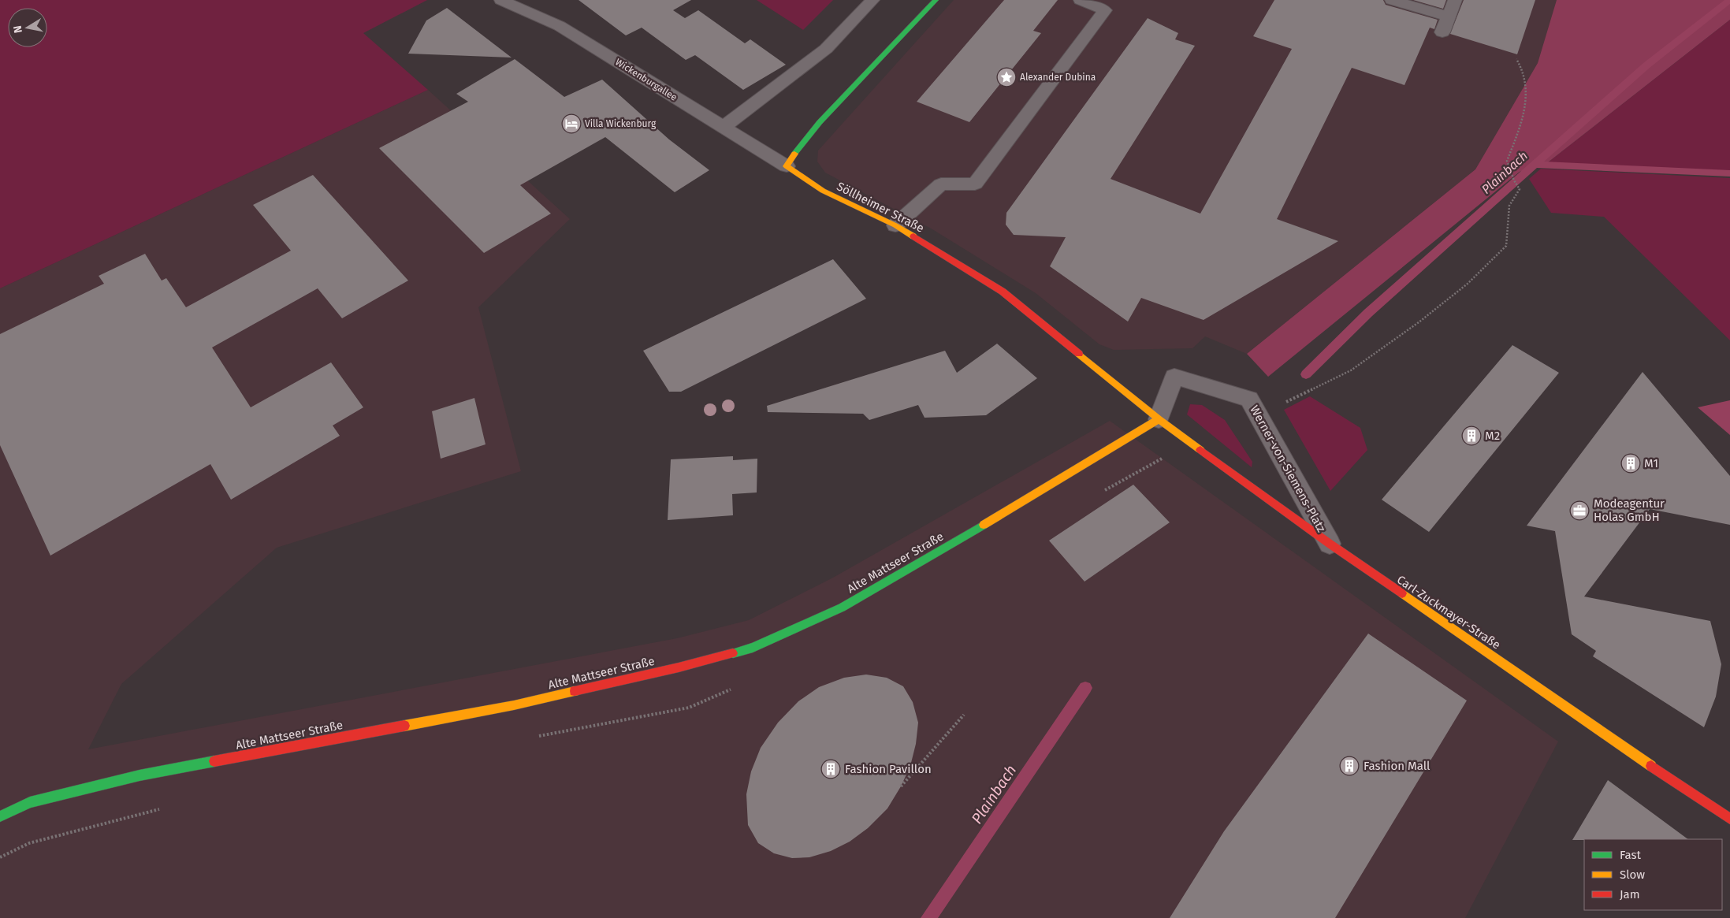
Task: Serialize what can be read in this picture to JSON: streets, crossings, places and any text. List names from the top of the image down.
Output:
{
  "streets": {
    "street": ["Söllheimer Straße", "Alte Mattseer Straße", "Carl-Zuckmayer-Straße"],
    "lane": ["Wickenburgallee", "Werner-von-Siemens-Platz"]
  },
  "crossings": [
    ["Wickenburgallee", "Söllheimer Straße"],
    ["Söllheimer Straße", "Werner-von-Siemens-Platz"],
    ["Söllheimer Straße", "Alte Mattseer Straße"],
    ["Söllheimer Straße", "Carl-Zuckmayer-Straße"],
    ["Werner-von-Siemens-Platz", "Alte Mattseer Straße"],
    ["Werner-von-Siemens-Platz", "Carl-Zuckmayer-Straße"],
    ["Alte Mattseer Straße", "Carl-Zuckmayer-Straße"]
  ],
  "water": ["Plainbach"],
  "places": {
    "place": ["Alexander Dubina"],
    "hotel": ["Villa Wickenburg"],
    "building": [
      "M2",
      "M1",
      "Fashion Mall",
      "Fashion Pavillon"
    ],
    "office": ["Modeagentur Holas GmbH"]
  },
  "legend": ["Fast", "Slow", "Jam"],
  "north": "left"
}
